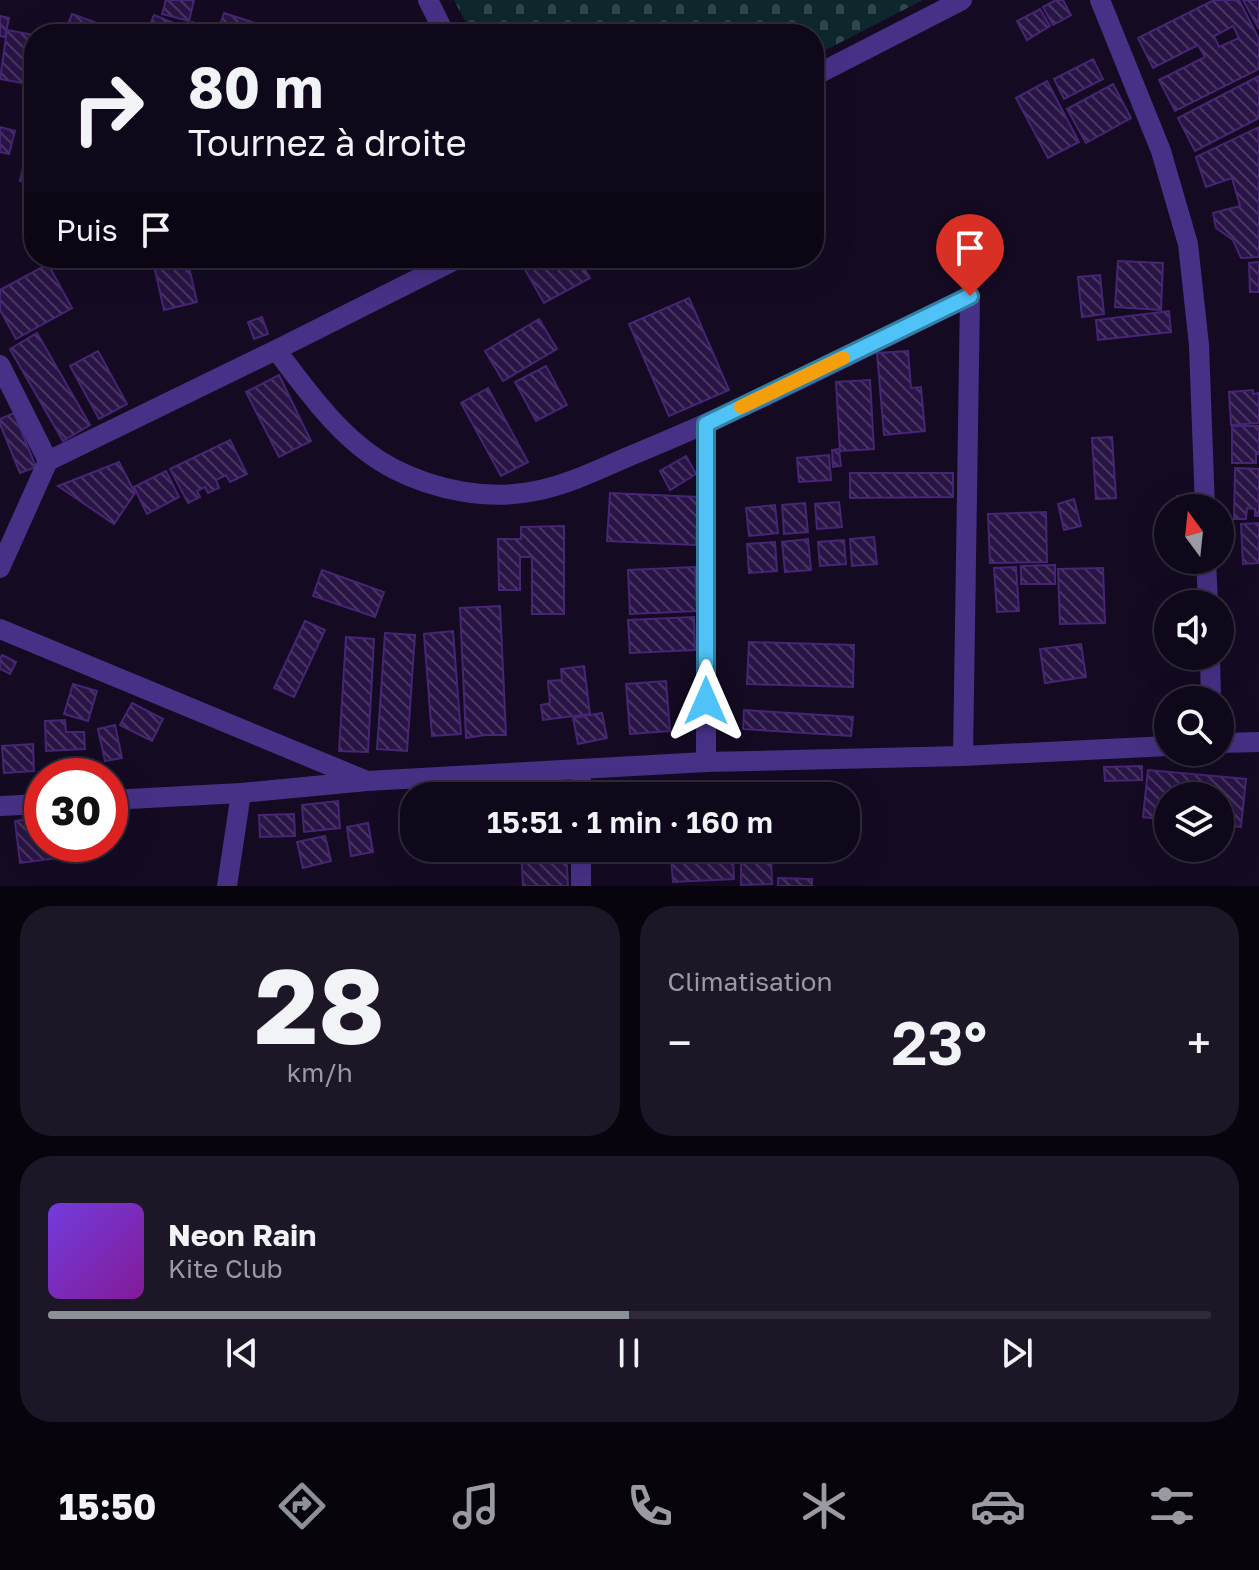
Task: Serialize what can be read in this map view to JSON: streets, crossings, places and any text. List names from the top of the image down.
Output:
{
  "north": "top",
  "page": {
    "turn": ["80 m", "Tournez à droite"],
    "then": "Puis",
    "limit": "30",
    "trip": "15:51 · 1 min · 160 m",
    "tile": [
      ["28", "km/h"],
      "Climatisation"
    ],
    "heat": ["−", "23°", "+"],
    "song": ["Neon Rain", "Kite Club"],
    "tabs": "15:50"
  }
}
